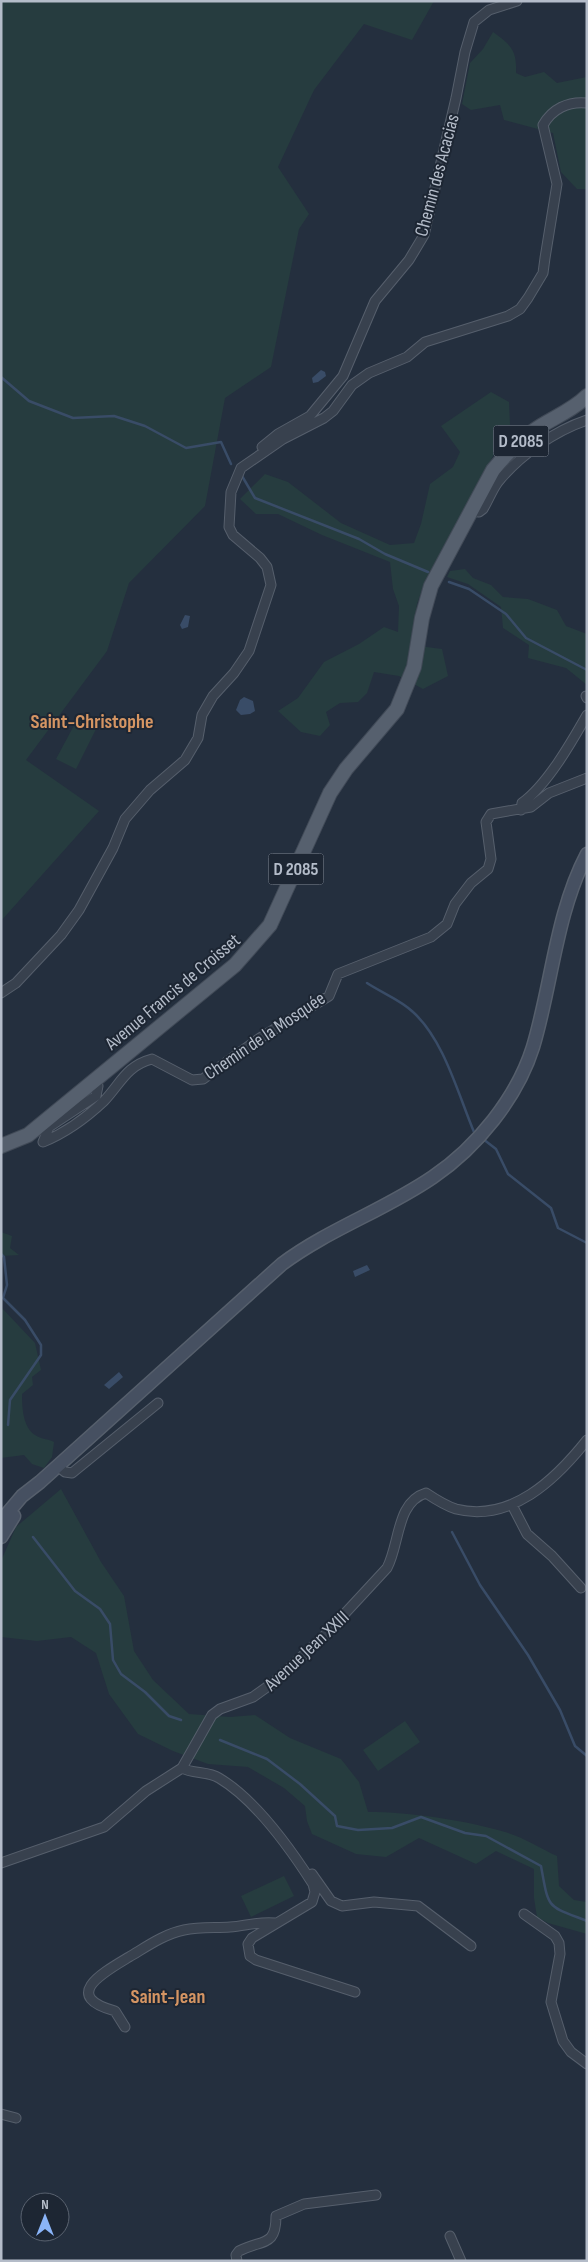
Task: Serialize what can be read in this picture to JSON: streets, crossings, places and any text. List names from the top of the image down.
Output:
{
  "streets": {
    "main road": ["D 2085", "Avenue Francis de Croisset"],
    "street": ["Chemin des Acacias", "Chemin de la Mosquée", "Avenue Jean XXIII"]
  },
  "crossings": [
    ["D 2085", "Avenue Francis de Croisset"],
    ["Avenue Francis de Croisset", "Chemin de la Mosquée"]
  ],
  "districts": ["Saint-Christophe", "Saint-Jean"],
  "north": "top"
}
